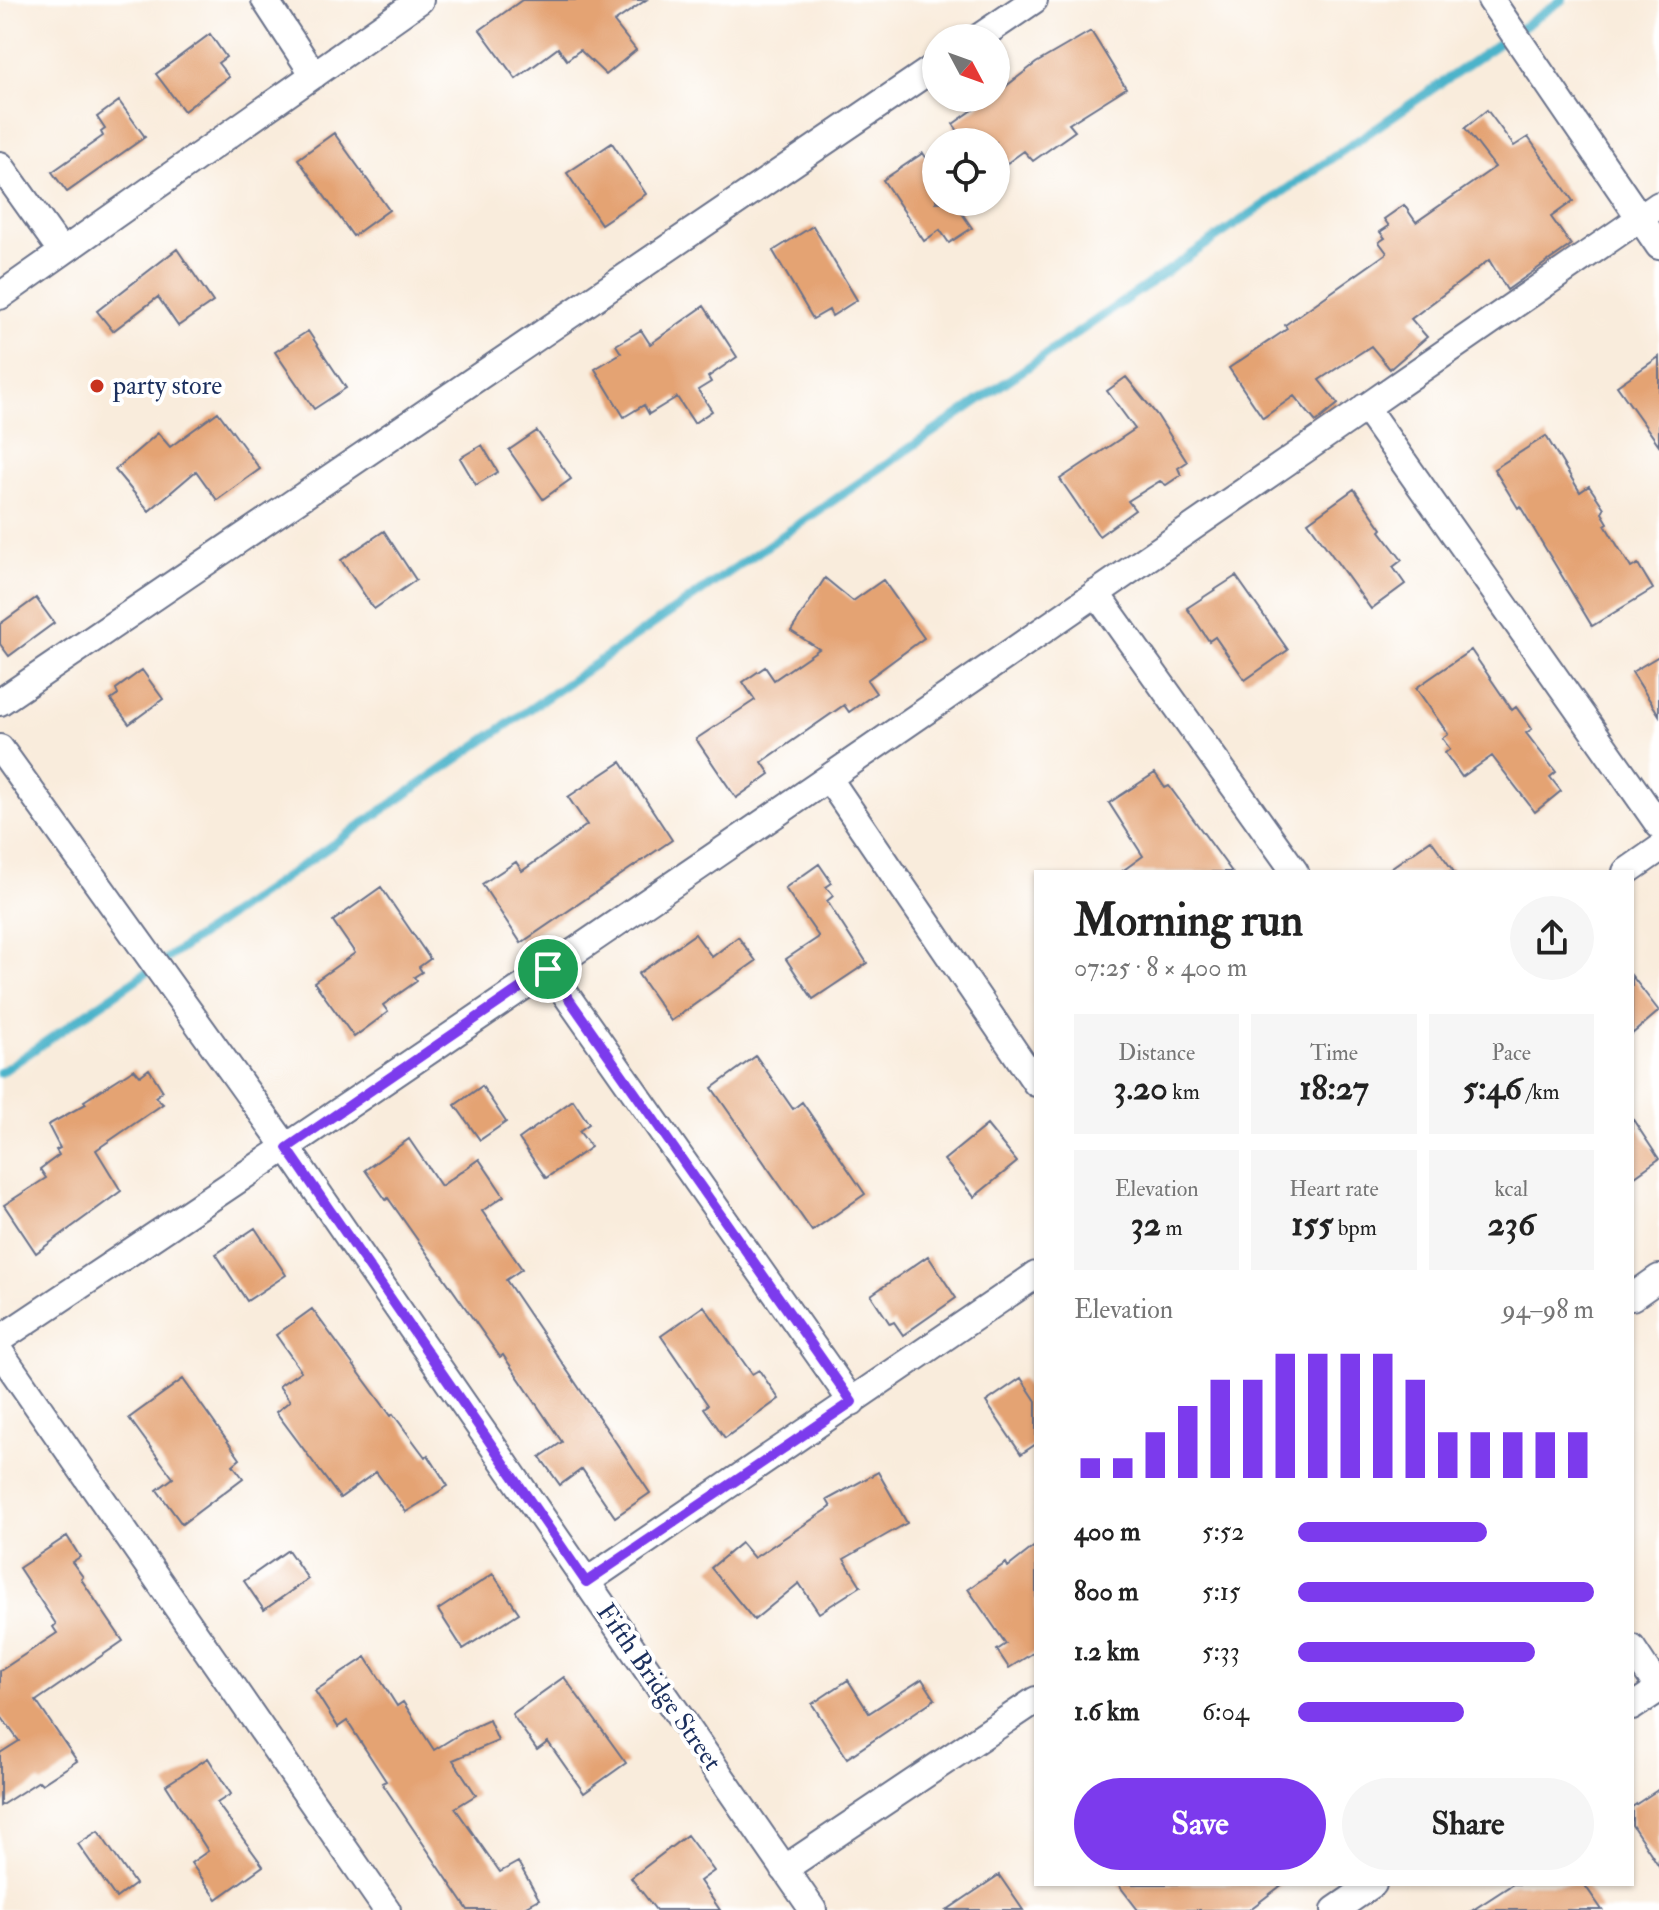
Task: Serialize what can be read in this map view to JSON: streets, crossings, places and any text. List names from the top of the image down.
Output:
{
  "streets": {
    "street": ["Fifth Bridge Street"]
  },
  "places": ["party store"],
  "north": "bottom right",
  "page": {
    "heading": ["Morning run", "07:25 · 8 × 400 m"],
    "stats": [
      ["Distance", "3.20 km"],
      ["Time", "18:27"],
      ["Pace", "5:46 /km"],
      ["Elevation", "32 m"],
      ["Heart rate", "155 bpm"],
      ["kcal", "236"]
    ],
    "chart": ["Elevation", "94–98 m"],
    "list": [
      {
        "name": "400 m",
        "note": "5:52"
      },
      {
        "name": "800 m",
        "note": "5:15"
      },
      {
        "name": "1.2 km",
        "note": "5:33"
      },
      {
        "name": "1.6 km",
        "note": "6:04"
      }
    ],
    "buttons": ["Save", "Share"]
  }
}
